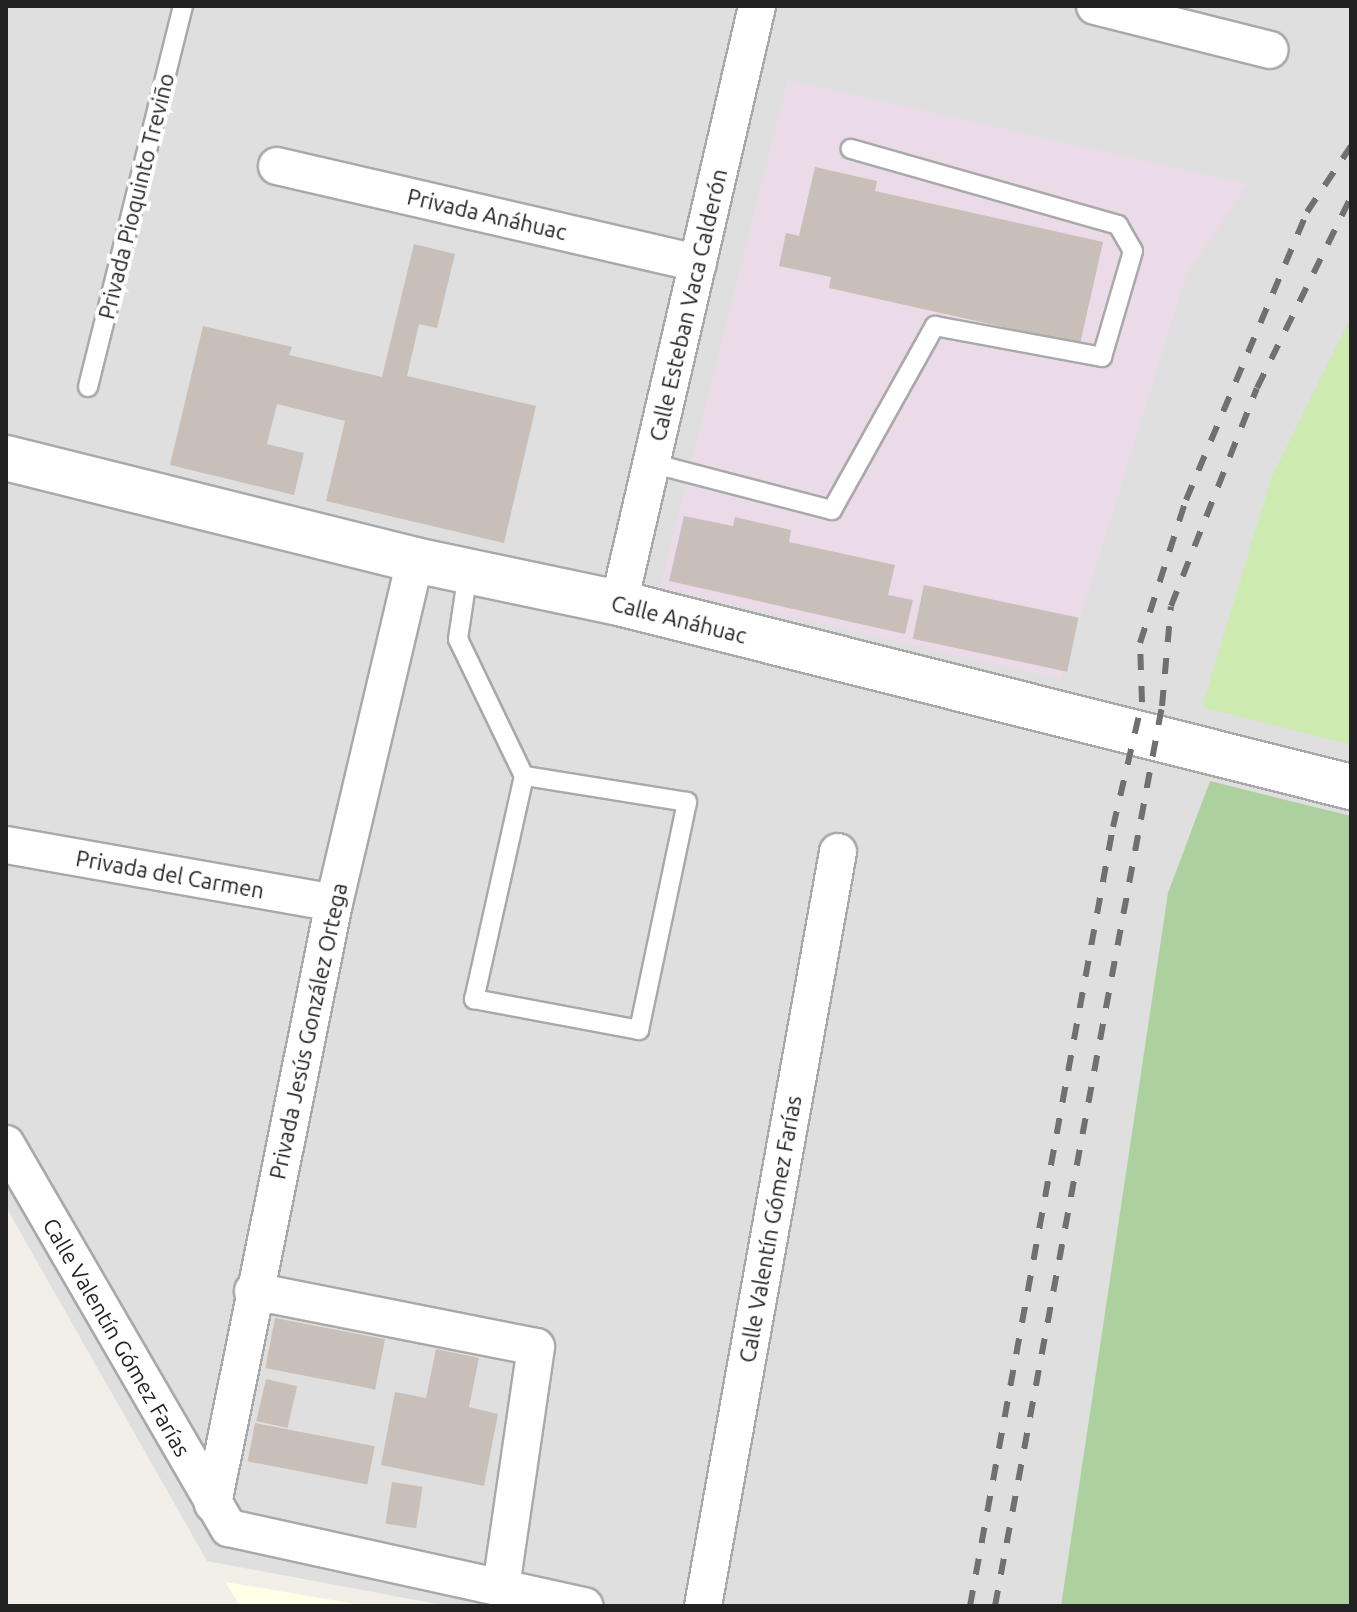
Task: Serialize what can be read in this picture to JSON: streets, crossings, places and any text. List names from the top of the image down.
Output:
{
  "streets": {
    "street": [
      "Privada Anáhuac",
      "Calle Esteban Vaca Calderón",
      "Calle Anáhuac",
      "Privada del Carmen",
      "Privada Jesús González Ortega",
      "Calle Valentín Gómez Farías"
    ],
    "lane": ["Privada Pioquinto Treviño"]
  },
  "crossings": [
    ["Privada Anáhuac", "Calle Esteban Vaca Calderón"],
    ["Calle Esteban Vaca Calderón", "Calle Anáhuac"],
    ["Calle Anáhuac", "Privada Jesús González Ortega"],
    ["Privada del Carmen", "Privada Jesús González Ortega"],
    ["Privada Jesús González Ortega", "Calle Valentín Gómez Farías"]
  ]
}
